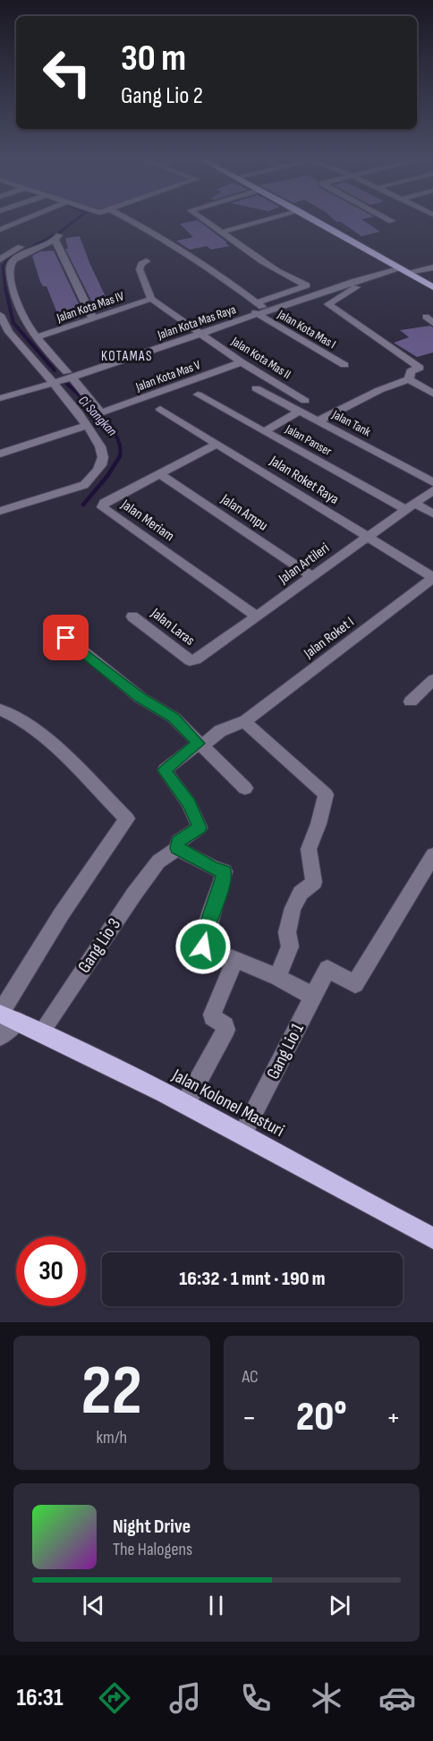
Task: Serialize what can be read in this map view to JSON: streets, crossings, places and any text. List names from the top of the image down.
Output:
{
  "streets": {
    "main road": ["Jalan Kolonel Masturi"],
    "street": [
      "Jalan Kota Mas IV",
      "Jalan Kota Mas Raya",
      "Jalan Kota Mas I",
      "Jalan Kota Mas II",
      "Jalan Kota Mas V",
      "Jalan Tank",
      "Jalan Panser",
      "Jalan Roket Raya",
      "Jalan Ampu",
      "Jalan Meriam",
      "Jalan Artileri",
      "Jalan Laras",
      "Jalan Roket I",
      "Gang Lio 3",
      "Gang Lio 1"
    ]
  },
  "crossings": [
    ["Jalan Kota Mas IV", "Jalan Kota Mas II"],
    ["Jalan Kota Mas Raya", "Jalan Kota Mas I"],
    ["Jalan Kota Mas Raya", "Jalan Kota Mas II"],
    ["Jalan Kota Mas Raya", "Jalan Kota Mas V"],
    ["Jalan Kota Mas II", "Jalan Kota Mas V"],
    ["Jalan Panser", "Jalan Artileri"],
    ["Jalan Roket Raya", "Jalan Meriam"],
    ["Jalan Roket Raya", "Jalan Artileri"],
    ["Jalan Roket Raya", "Jalan Roket I"],
    ["Jalan Ampu", "Jalan Meriam"],
    ["Jalan Ampu", "Jalan Artileri"],
    ["Jalan Meriam", "Jalan Artileri"],
    ["Jalan Artileri", "Jalan Laras"],
    ["Jalan Roket I", "Gang Lio 3"],
    ["Gang Lio 3", "Jalan Kolonel Masturi"],
    ["Gang Lio 1", "Jalan Kolonel Masturi"]
  ],
  "districts": ["KOTAMAS"],
  "water": ["Ci Sangkan"],
  "page": {
    "turn": ["30 m", "Gang Lio 2"],
    "limit": "30",
    "trip": "16:32 · 1 mnt · 190 m",
    "tile": [
      ["22", "km/h"],
      "AC"
    ],
    "heat": ["−", "20°", "+"],
    "song": ["Night Drive", "The Halogens"],
    "tabs": "16:31"
  }
}
